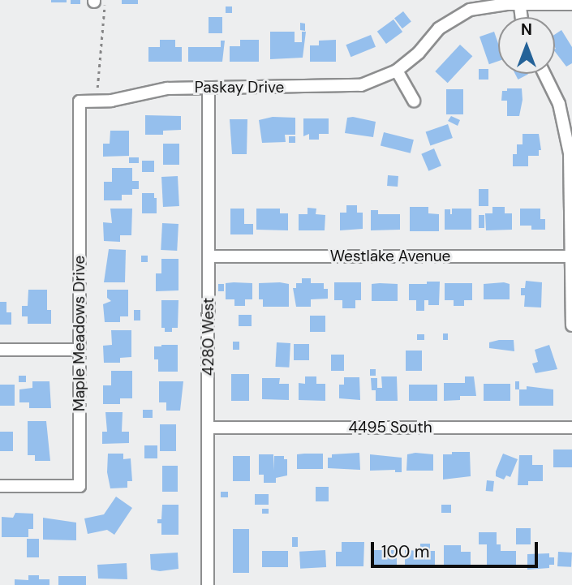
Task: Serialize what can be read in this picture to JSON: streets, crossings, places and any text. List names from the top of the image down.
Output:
{
  "streets": {
    "street": [
      "Paskay Drive",
      "Westlake Avenue",
      "Maple Meadows Drive",
      "4280 West",
      "4495 South"
    ]
  },
  "crossings": [
    ["Paskay Drive", "Maple Meadows Drive"],
    ["Paskay Drive", "4280 West"],
    ["Westlake Avenue", "4280 West"],
    ["4280 West", "4495 South"]
  ],
  "scale_bar": "100 m",
  "north": "top"
}
